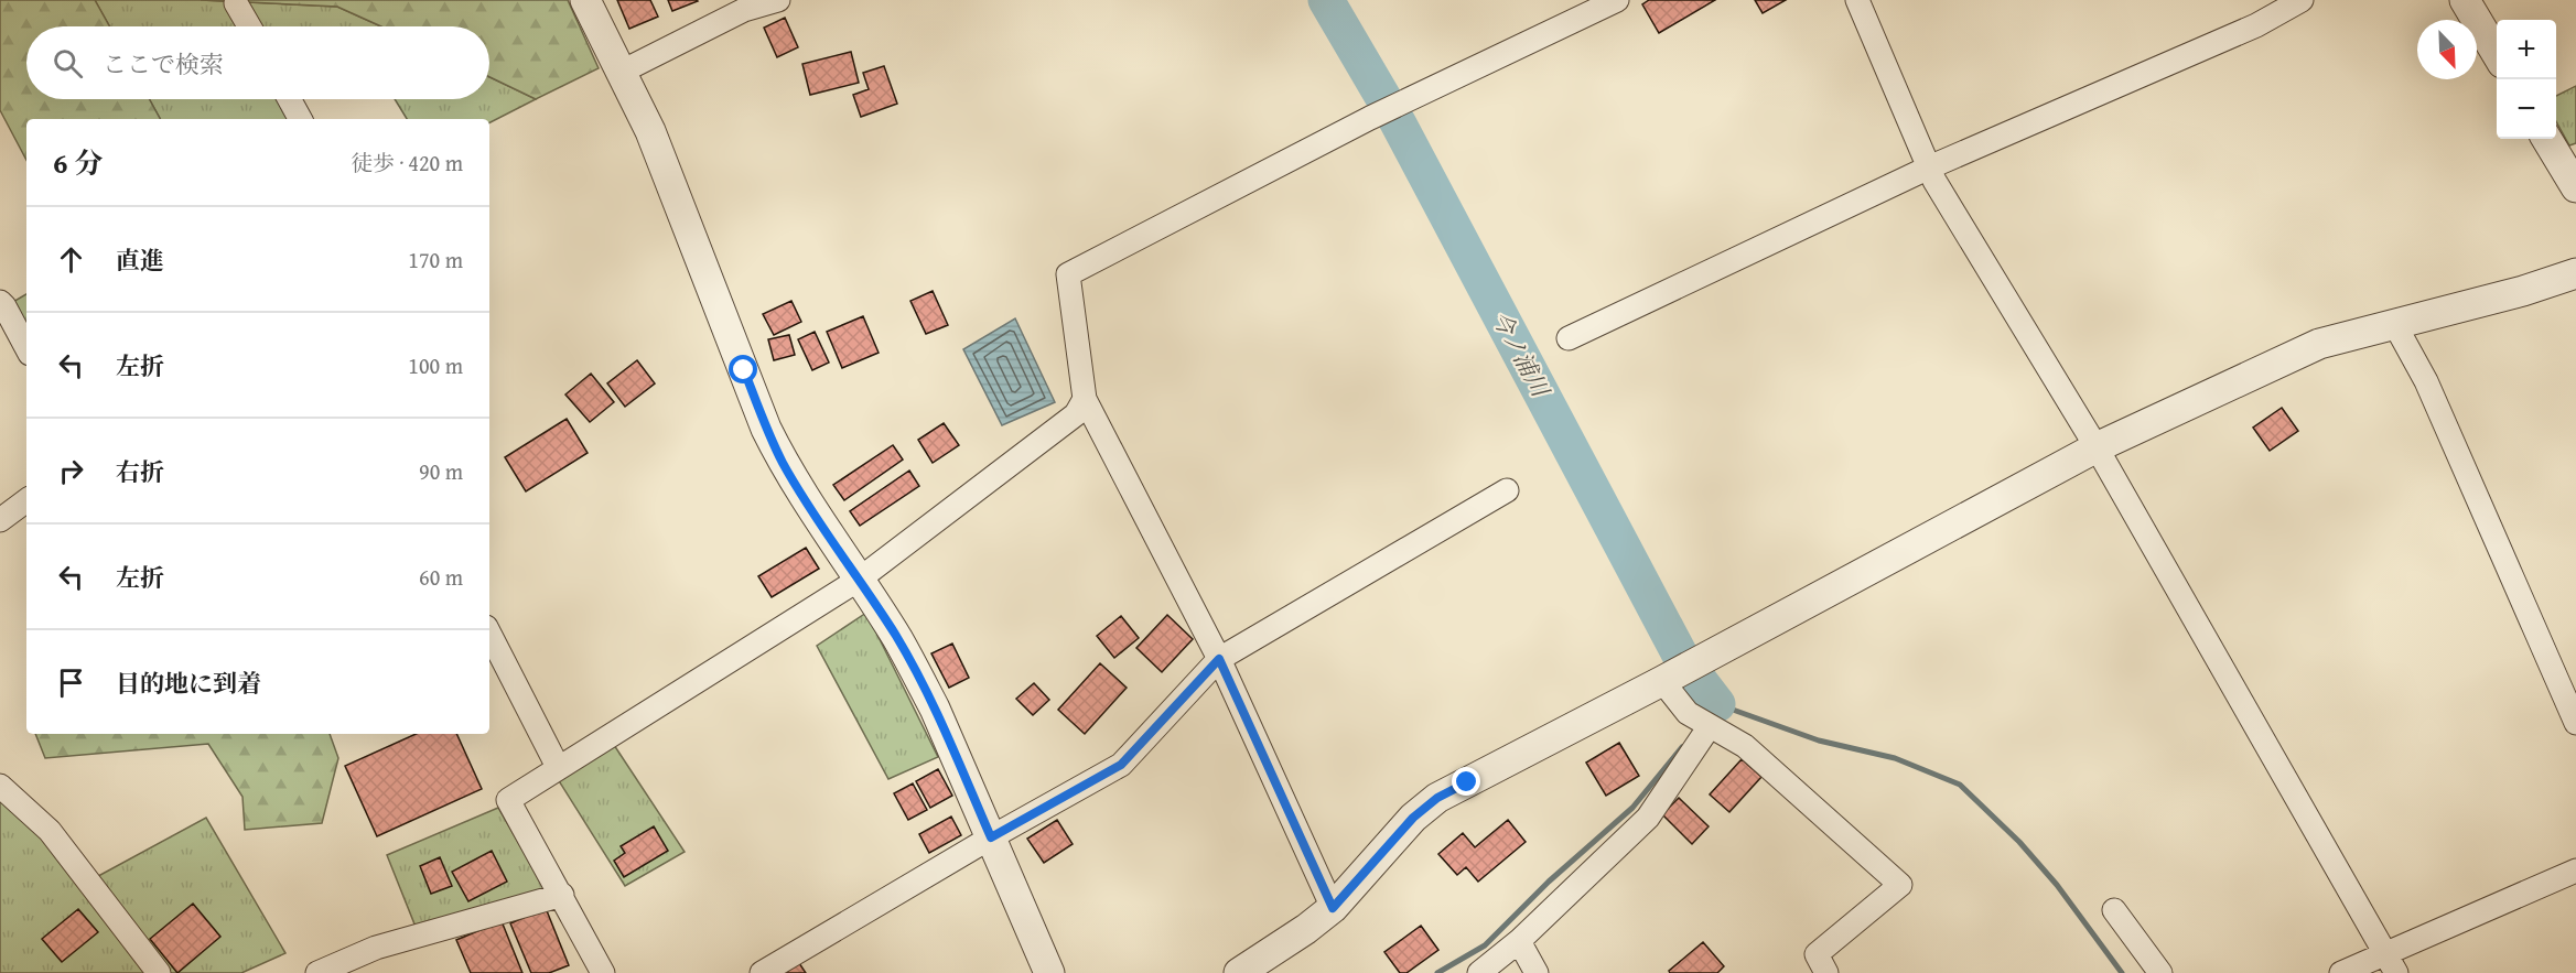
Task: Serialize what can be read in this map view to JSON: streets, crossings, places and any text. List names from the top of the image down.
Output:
{
  "water": ["今ノ浦川"],
  "north": "bottom right",
  "page": {
    "map_buttons": ["+", "−"],
    "search": "ここで検索",
    "heading": ["6 分", "徒歩 · 420 m"],
    "list": [
      ["直進", "170 m"],
      ["左折", "100 m"],
      ["右折", "90 m"],
      ["左折", "60 m"],
      "目的地に到着"
    ]
  }
}
